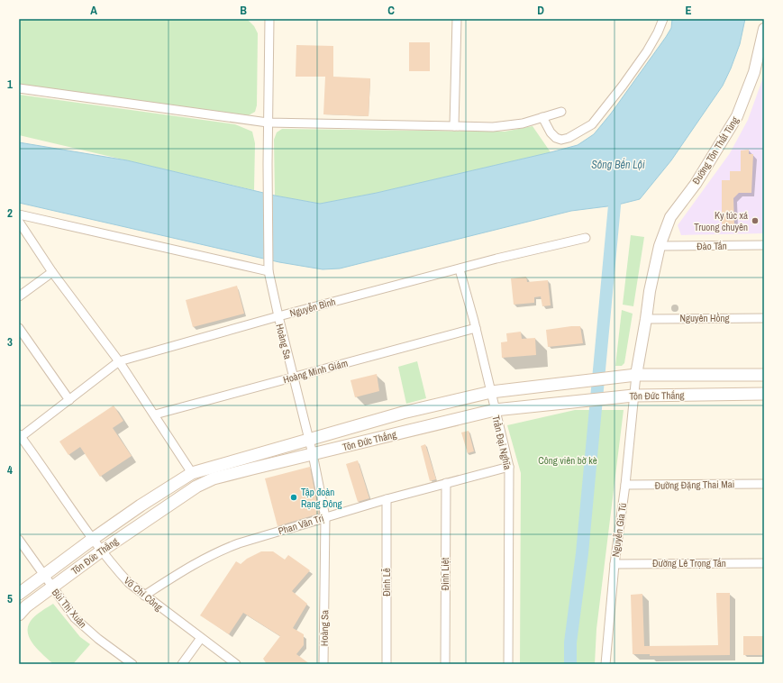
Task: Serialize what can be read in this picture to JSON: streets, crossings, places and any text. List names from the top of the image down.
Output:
{
  "streets": {
    "main road": ["Tôn Đức Thắng"],
    "street": [
      "Đường Tôn Thất Tùng",
      "Đào Tấn",
      "Nguyễn Bình",
      "Nguyên Hồng",
      "Hoàng Sa",
      "Hoàng Minh Giám",
      "Trần Đại Nghĩa",
      "Đường Đặng Thai Mai",
      "Phan Văn Trị",
      "Nguyễn Gia Tú",
      "Đường Lê Trọng Tấn",
      "Đinh Liệt",
      "Đinh Lễ",
      "Võ Chí Công",
      "Bùi Thị Xuân"
    ]
  },
  "crossings": [
    ["Đường Tôn Thất Tùng", "Đào Tấn"],
    ["Đường Tôn Thất Tùng", "Nguyên Hồng"],
    ["Đường Tôn Thất Tùng", "Tôn Đức Thắng"],
    ["Đường Tôn Thất Tùng", "Nguyễn Gia Tú"],
    ["Nguyễn Bình", "Hoàng Sa"],
    ["Nguyễn Bình", "Trần Đại Nghĩa"],
    ["Nguyễn Bình", "Võ Chí Công"],
    ["Hoàng Sa", "Hoàng Minh Giám"],
    ["Hoàng Sa", "Tôn Đức Thắng"],
    ["Hoàng Sa", "Phan Văn Trị"],
    ["Hoàng Minh Giám", "Trần Đại Nghĩa"],
    ["Tôn Đức Thắng", "Trần Đại Nghĩa"],
    ["Tôn Đức Thắng", "Nguyễn Gia Tú"],
    ["Tôn Đức Thắng", "Võ Chí Công"],
    ["Tôn Đức Thắng", "Bùi Thị Xuân"],
    ["Trần Đại Nghĩa", "Phan Văn Trị"],
    ["Đường Đặng Thai Mai", "Nguyễn Gia Tú"],
    ["Phan Văn Trị", "Đinh Liệt"],
    ["Phan Văn Trị", "Đinh Lễ"],
    ["Phan Văn Trị", "Võ Chí Công"],
    ["Nguyễn Gia Tú", "Đường Lê Trọng Tấn"]
  ],
  "water": ["Sông Bến Lội"],
  "parks": ["Công viên bờ kè"],
  "places": ["Ky túc xá Truong chuyên", "Tập đoàn Rạng Đông"],
  "grid": {
    "columns": [
      "A",
      "B",
      "C",
      "D",
      "E"
    ],
    "rows": [
      "1",
      "2",
      "3",
      "4",
      "5"
    ]
  }
}
